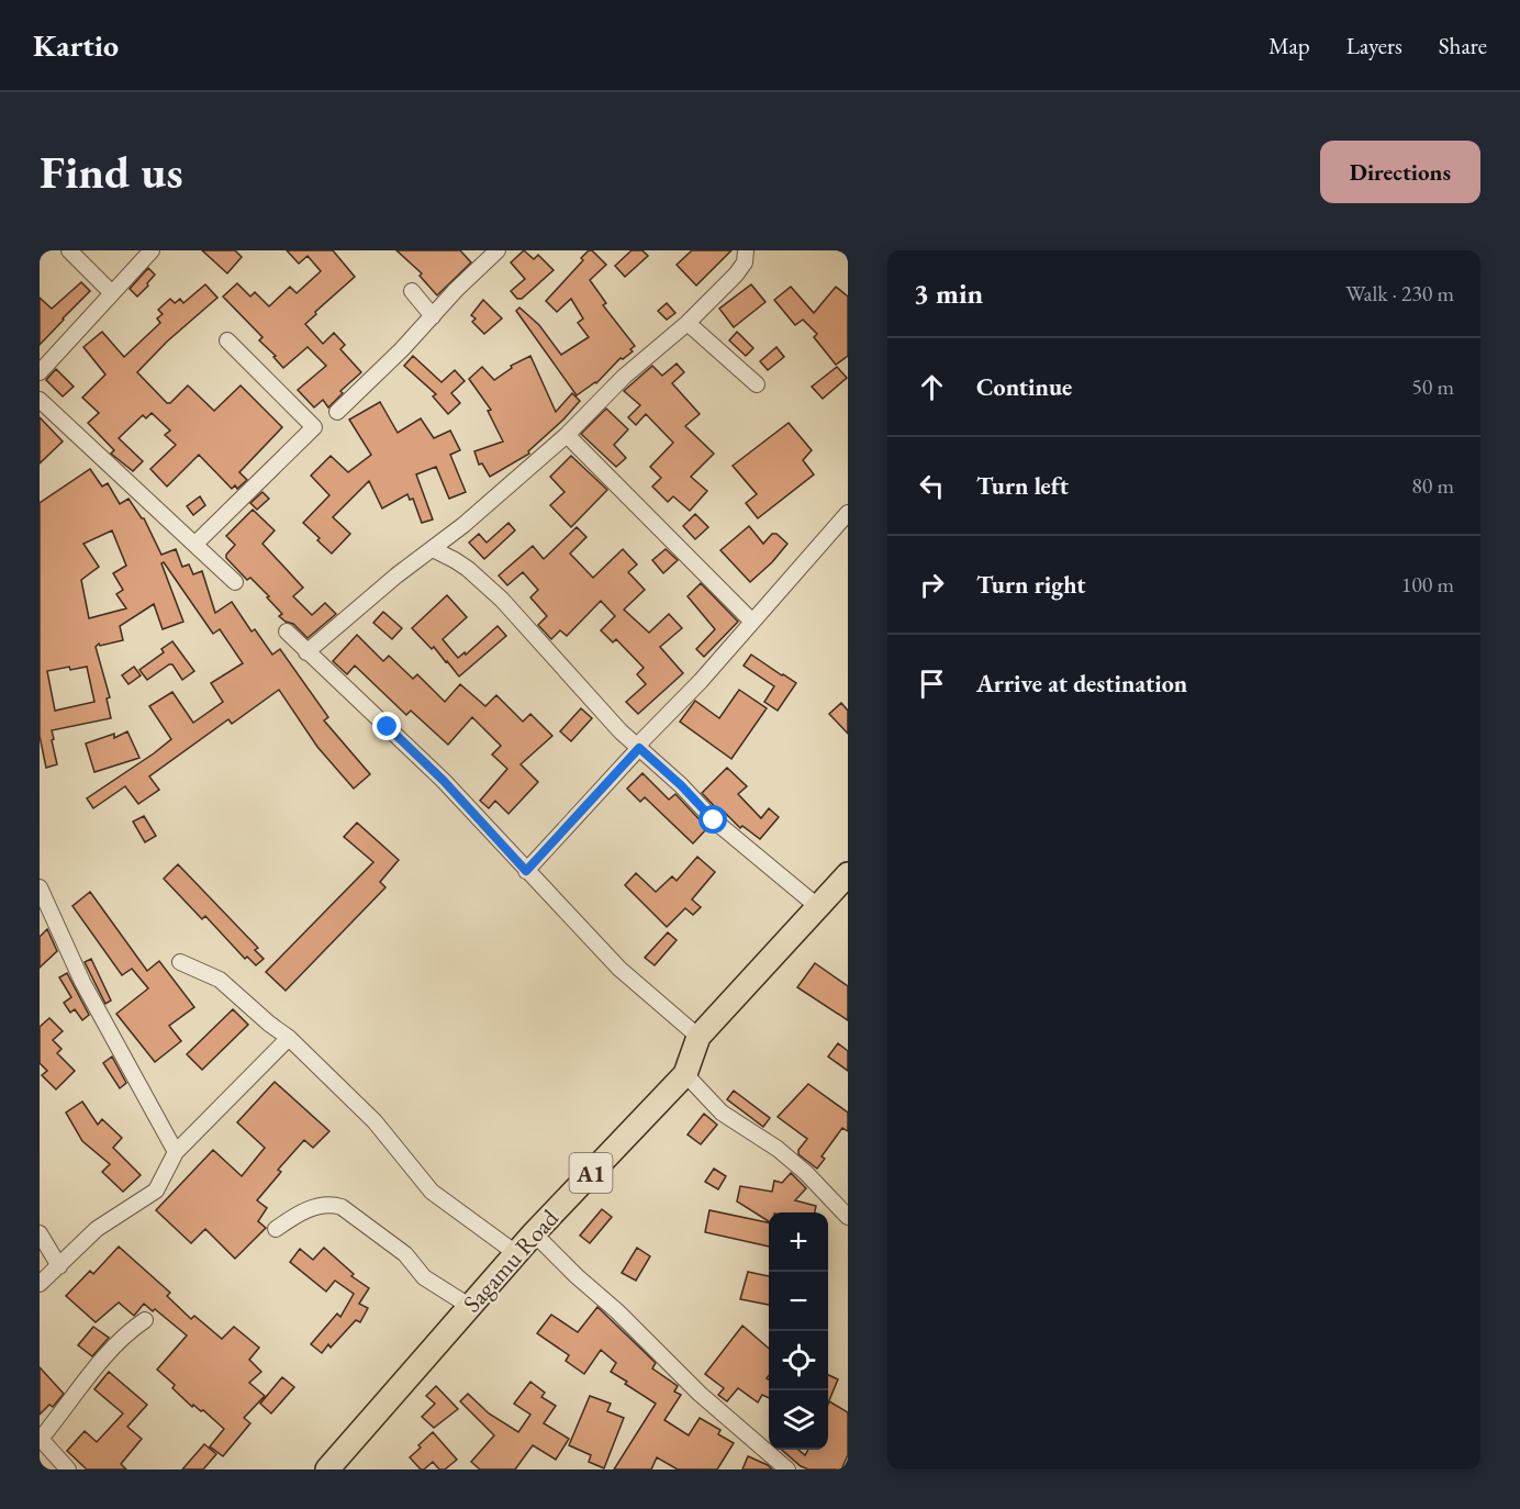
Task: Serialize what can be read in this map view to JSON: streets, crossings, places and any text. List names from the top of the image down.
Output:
{
  "streets": {
    "highway": ["A1", "Sagamu Road"]
  },
  "page": {
    "header": "Kartio",
    "nav": ["Map", "Layers", "Share"],
    "buttons": "Directions",
    "title": "Find us",
    "heading": ["3 min", "Walk · 230 m"],
    "list": [
      ["Continue", "50 m"],
      ["Turn left", "80 m"],
      ["Turn right", "100 m"],
      "Arrive at destination"
    ],
    "map_buttons": ["+", "−"]
  }
}
